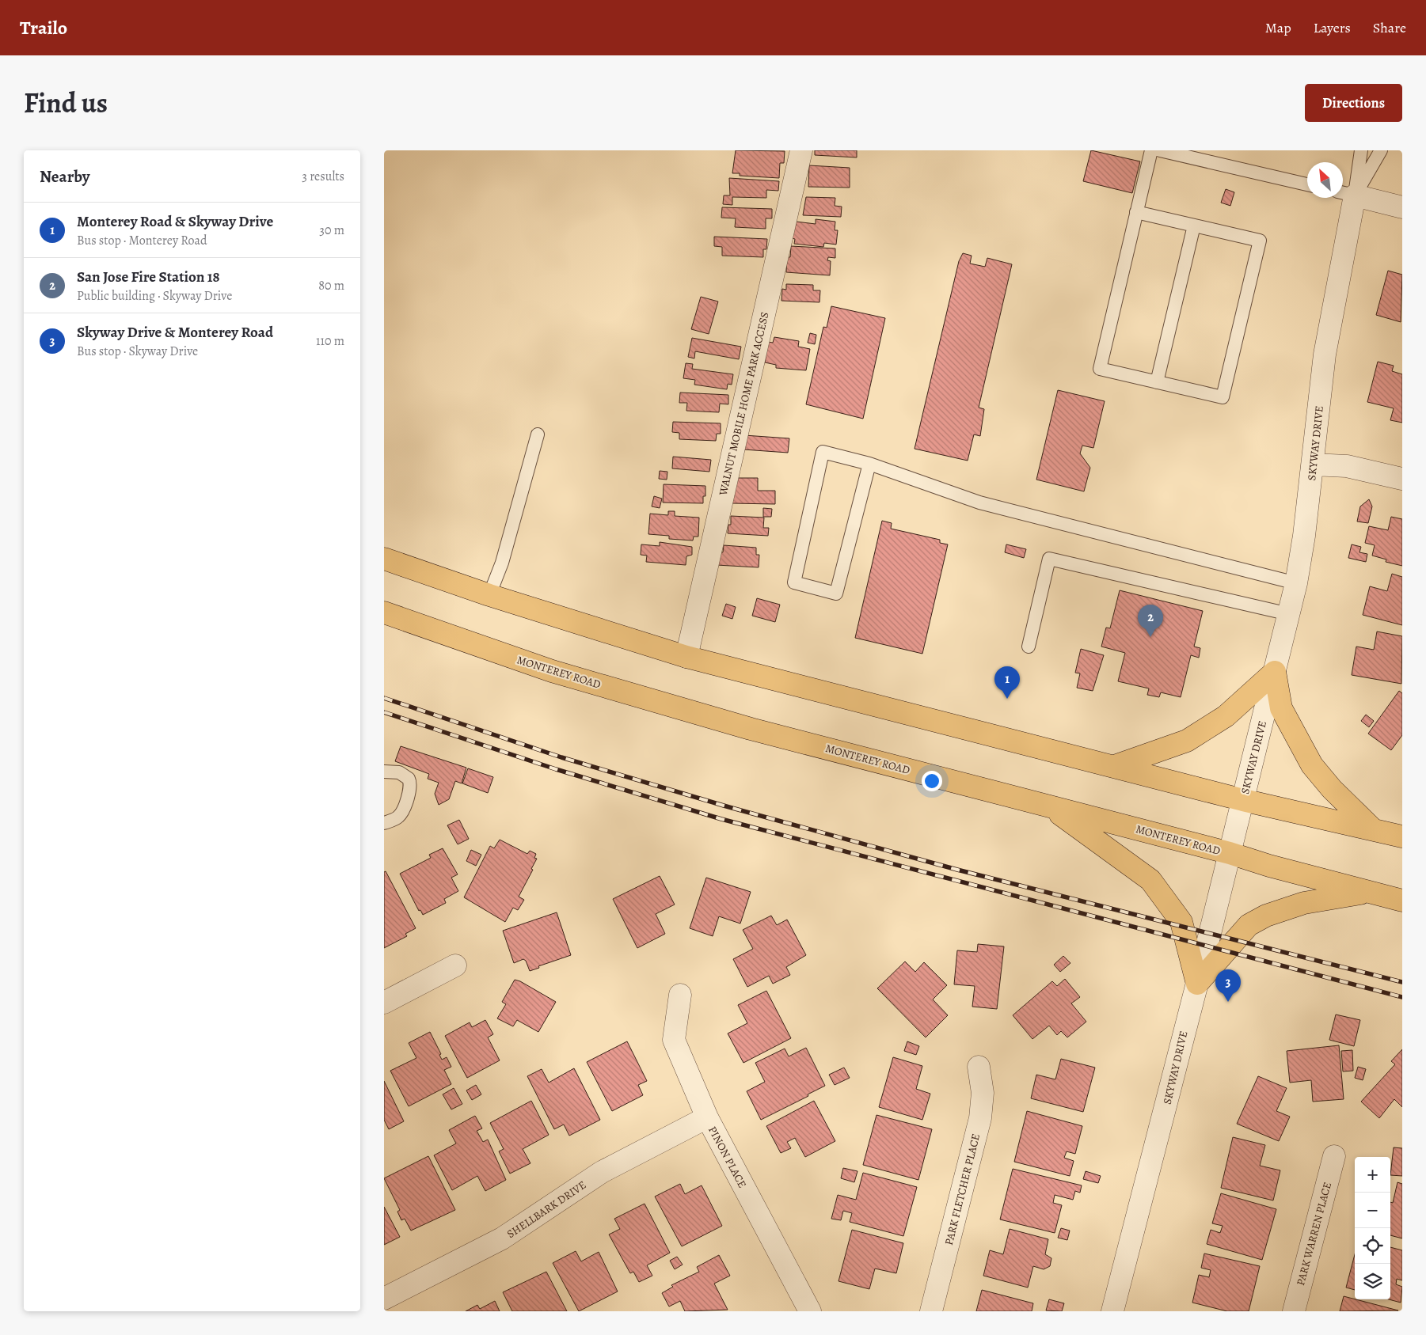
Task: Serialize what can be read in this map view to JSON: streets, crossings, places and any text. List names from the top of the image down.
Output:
{
  "streets": {
    "main road": ["MONTEREY ROAD"],
    "street": [
      "WALNUT MOBILE HOME PARK ACCESS",
      "SKYWAY DRIVE",
      "PINON PLACE",
      "PARK FLETCHER PLACE",
      "SHELLBARK DRIVE",
      "PARK WARREN PLACE"
    ]
  },
  "crossings": [
    ["SKYWAY DRIVE", "MONTEREY ROAD"],
    ["PINON PLACE", "SHELLBARK DRIVE"]
  ],
  "north": "top left",
  "page": {
    "header": "Trailo",
    "nav": ["Map", "Layers", "Share"],
    "title": "Find us",
    "buttons": "Directions",
    "heading": ["Nearby", "3 results"],
    "list": [
      {
        "mark": "1",
        "name": "Monterey Road & Skyway Drive",
        "note": "Bus stop · Monterey Road",
        "value": "30 m"
      },
      {
        "mark": "2",
        "name": "San Jose Fire Station 18",
        "note": "Public building · Skyway Drive",
        "value": "80 m"
      },
      {
        "mark": "3",
        "name": "Skyway Drive & Monterey Road",
        "note": "Bus stop · Skyway Drive",
        "value": "110 m"
      }
    ],
    "pins": ["2", "1", "3"],
    "map_buttons": ["+", "−"]
  }
}
